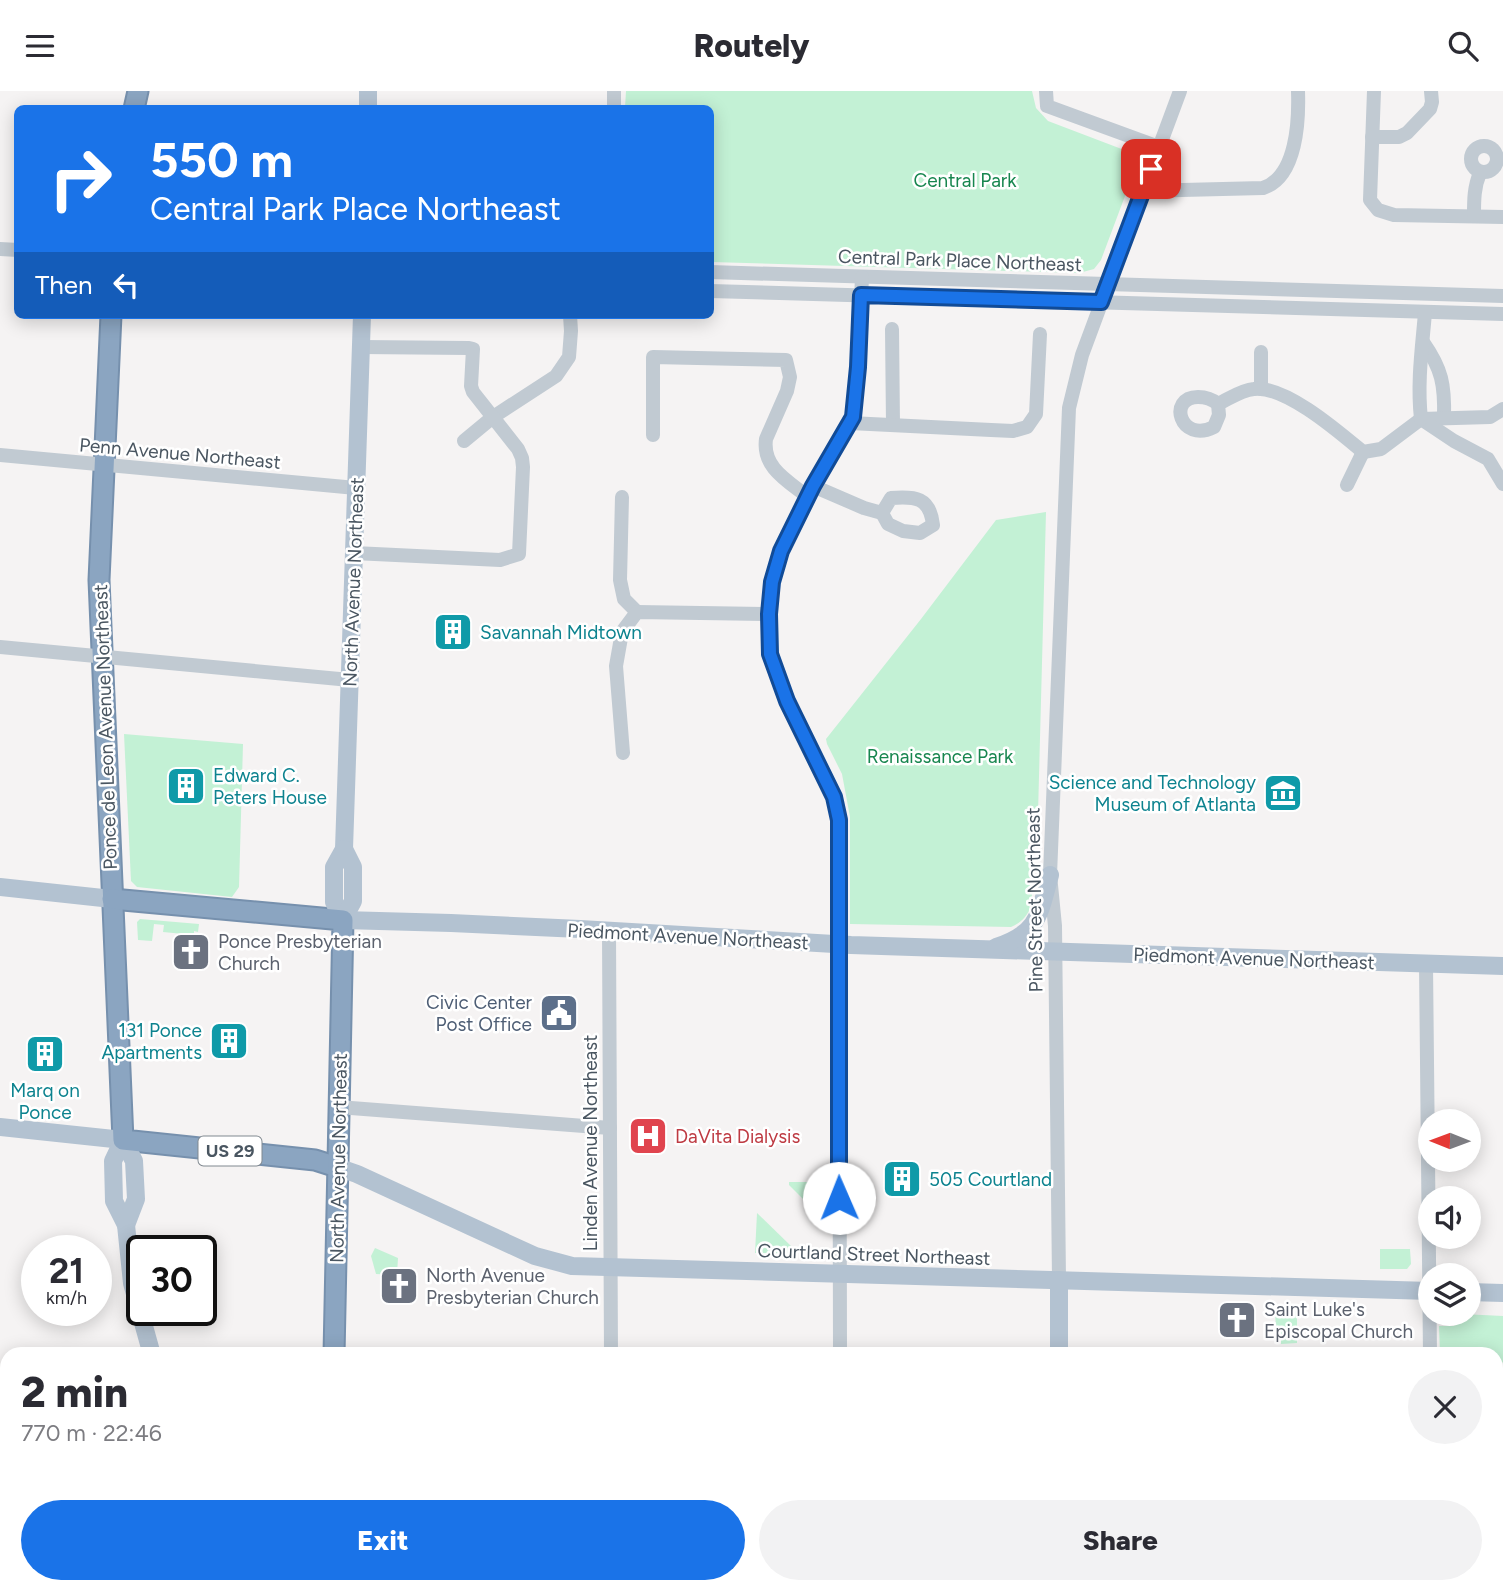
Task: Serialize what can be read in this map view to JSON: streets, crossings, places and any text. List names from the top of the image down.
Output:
{
  "streets": {
    "highway": [
      "North Avenue Northeast",
      "Ponce de Leon Avenue Northeast",
      "Piedmont Avenue Northeast",
      "US 29"
    ],
    "main road": ["Pine Street Northeast", "Courtland Street Northeast"],
    "street": ["Central Park Place Northeast", "Penn Avenue Northeast", "Linden Avenue Northeast"]
  },
  "crossings": [
    ["Central Park Place Northeast", "Pine Street Northeast"],
    ["Penn Avenue Northeast", "North Avenue Northeast"],
    ["Penn Avenue Northeast", "Ponce de Leon Avenue Northeast"],
    ["North Avenue Northeast", "Piedmont Avenue Northeast"],
    ["North Avenue Northeast", "US 29"],
    ["North Avenue Northeast", "Courtland Street Northeast"],
    ["Ponce de Leon Avenue Northeast", "Piedmont Avenue Northeast"],
    ["Ponce de Leon Avenue Northeast", "US 29"],
    ["Pine Street Northeast", "Piedmont Avenue Northeast"],
    ["Pine Street Northeast", "Courtland Street Northeast"],
    ["Piedmont Avenue Northeast", "Linden Avenue Northeast"],
    ["Linden Avenue Northeast", "Courtland Street Northeast"],
    ["US 29", "Courtland Street Northeast"]
  ],
  "parks": ["Central Park", "Renaissance Park"],
  "places": {
    "building": [
      "Savannah Midtown",
      "Edward C. Peters House",
      "131 Ponce Apartments",
      "Marq on Ponce",
      "505 Courtland"
    ],
    "museum": ["Science and Technology Museum of Atlanta"],
    "church": ["Ponce Presbyterian Church", "North Avenue Presbyterian Church", "Saint Luke's Episcopal Church"],
    "public building": ["Civic Center Post Office"],
    "hospital": ["DaVita Dialysis"]
  },
  "north": "left",
  "page": {
    "header": "Routely",
    "turn": ["550 m", "Central Park Place Northeast"],
    "then": "Then",
    "speed": "21 km/h",
    "limit": "30",
    "heading": ["2 min", "770 m · 22:46"],
    "buttons": ["Exit", "Share"]
  }
}
